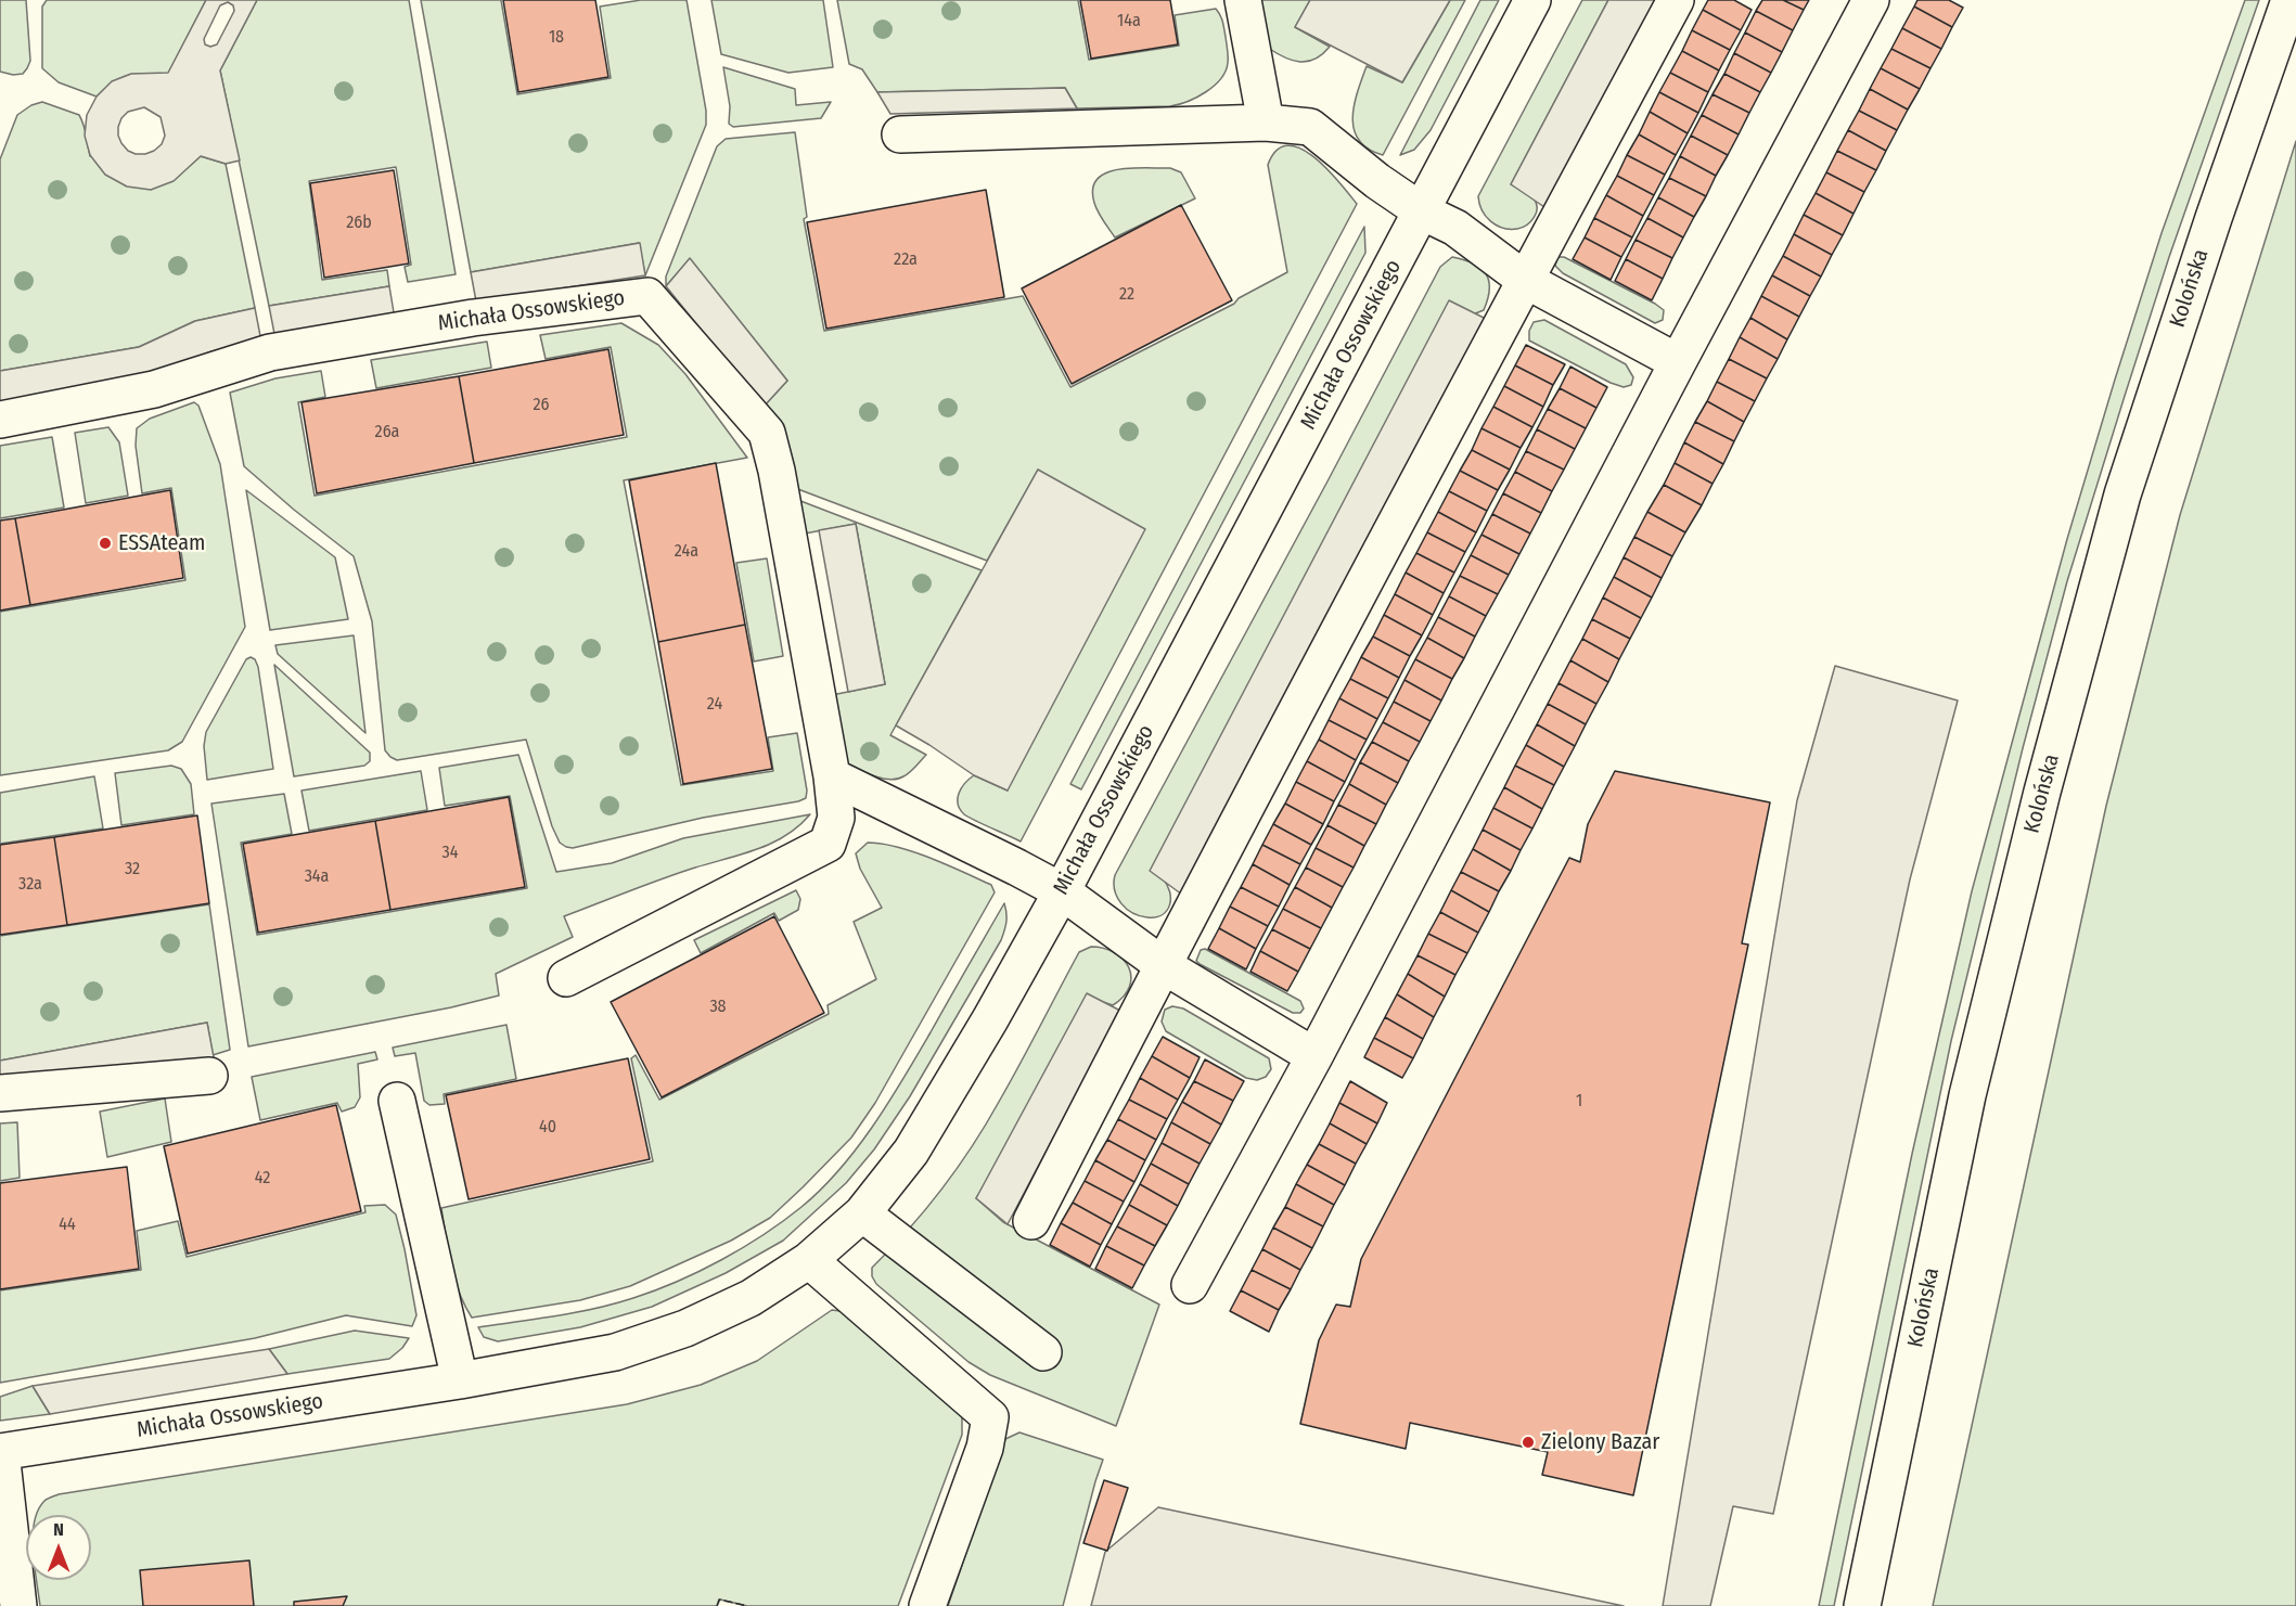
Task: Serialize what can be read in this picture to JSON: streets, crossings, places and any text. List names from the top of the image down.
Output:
{
  "streets": {
    "street": ["Kolońska", "Michała Ossowskiego"]
  },
  "places": ["ESSAteam", "Zielony Bazar"],
  "house_numbers": [
    "14a",
    "18",
    "26b",
    "22a",
    "22",
    "26",
    "26a",
    "24a",
    "24",
    "34",
    "32",
    "34a",
    "32a",
    "38",
    "1",
    "40",
    "42",
    "44"
  ],
  "north": "top"
}
